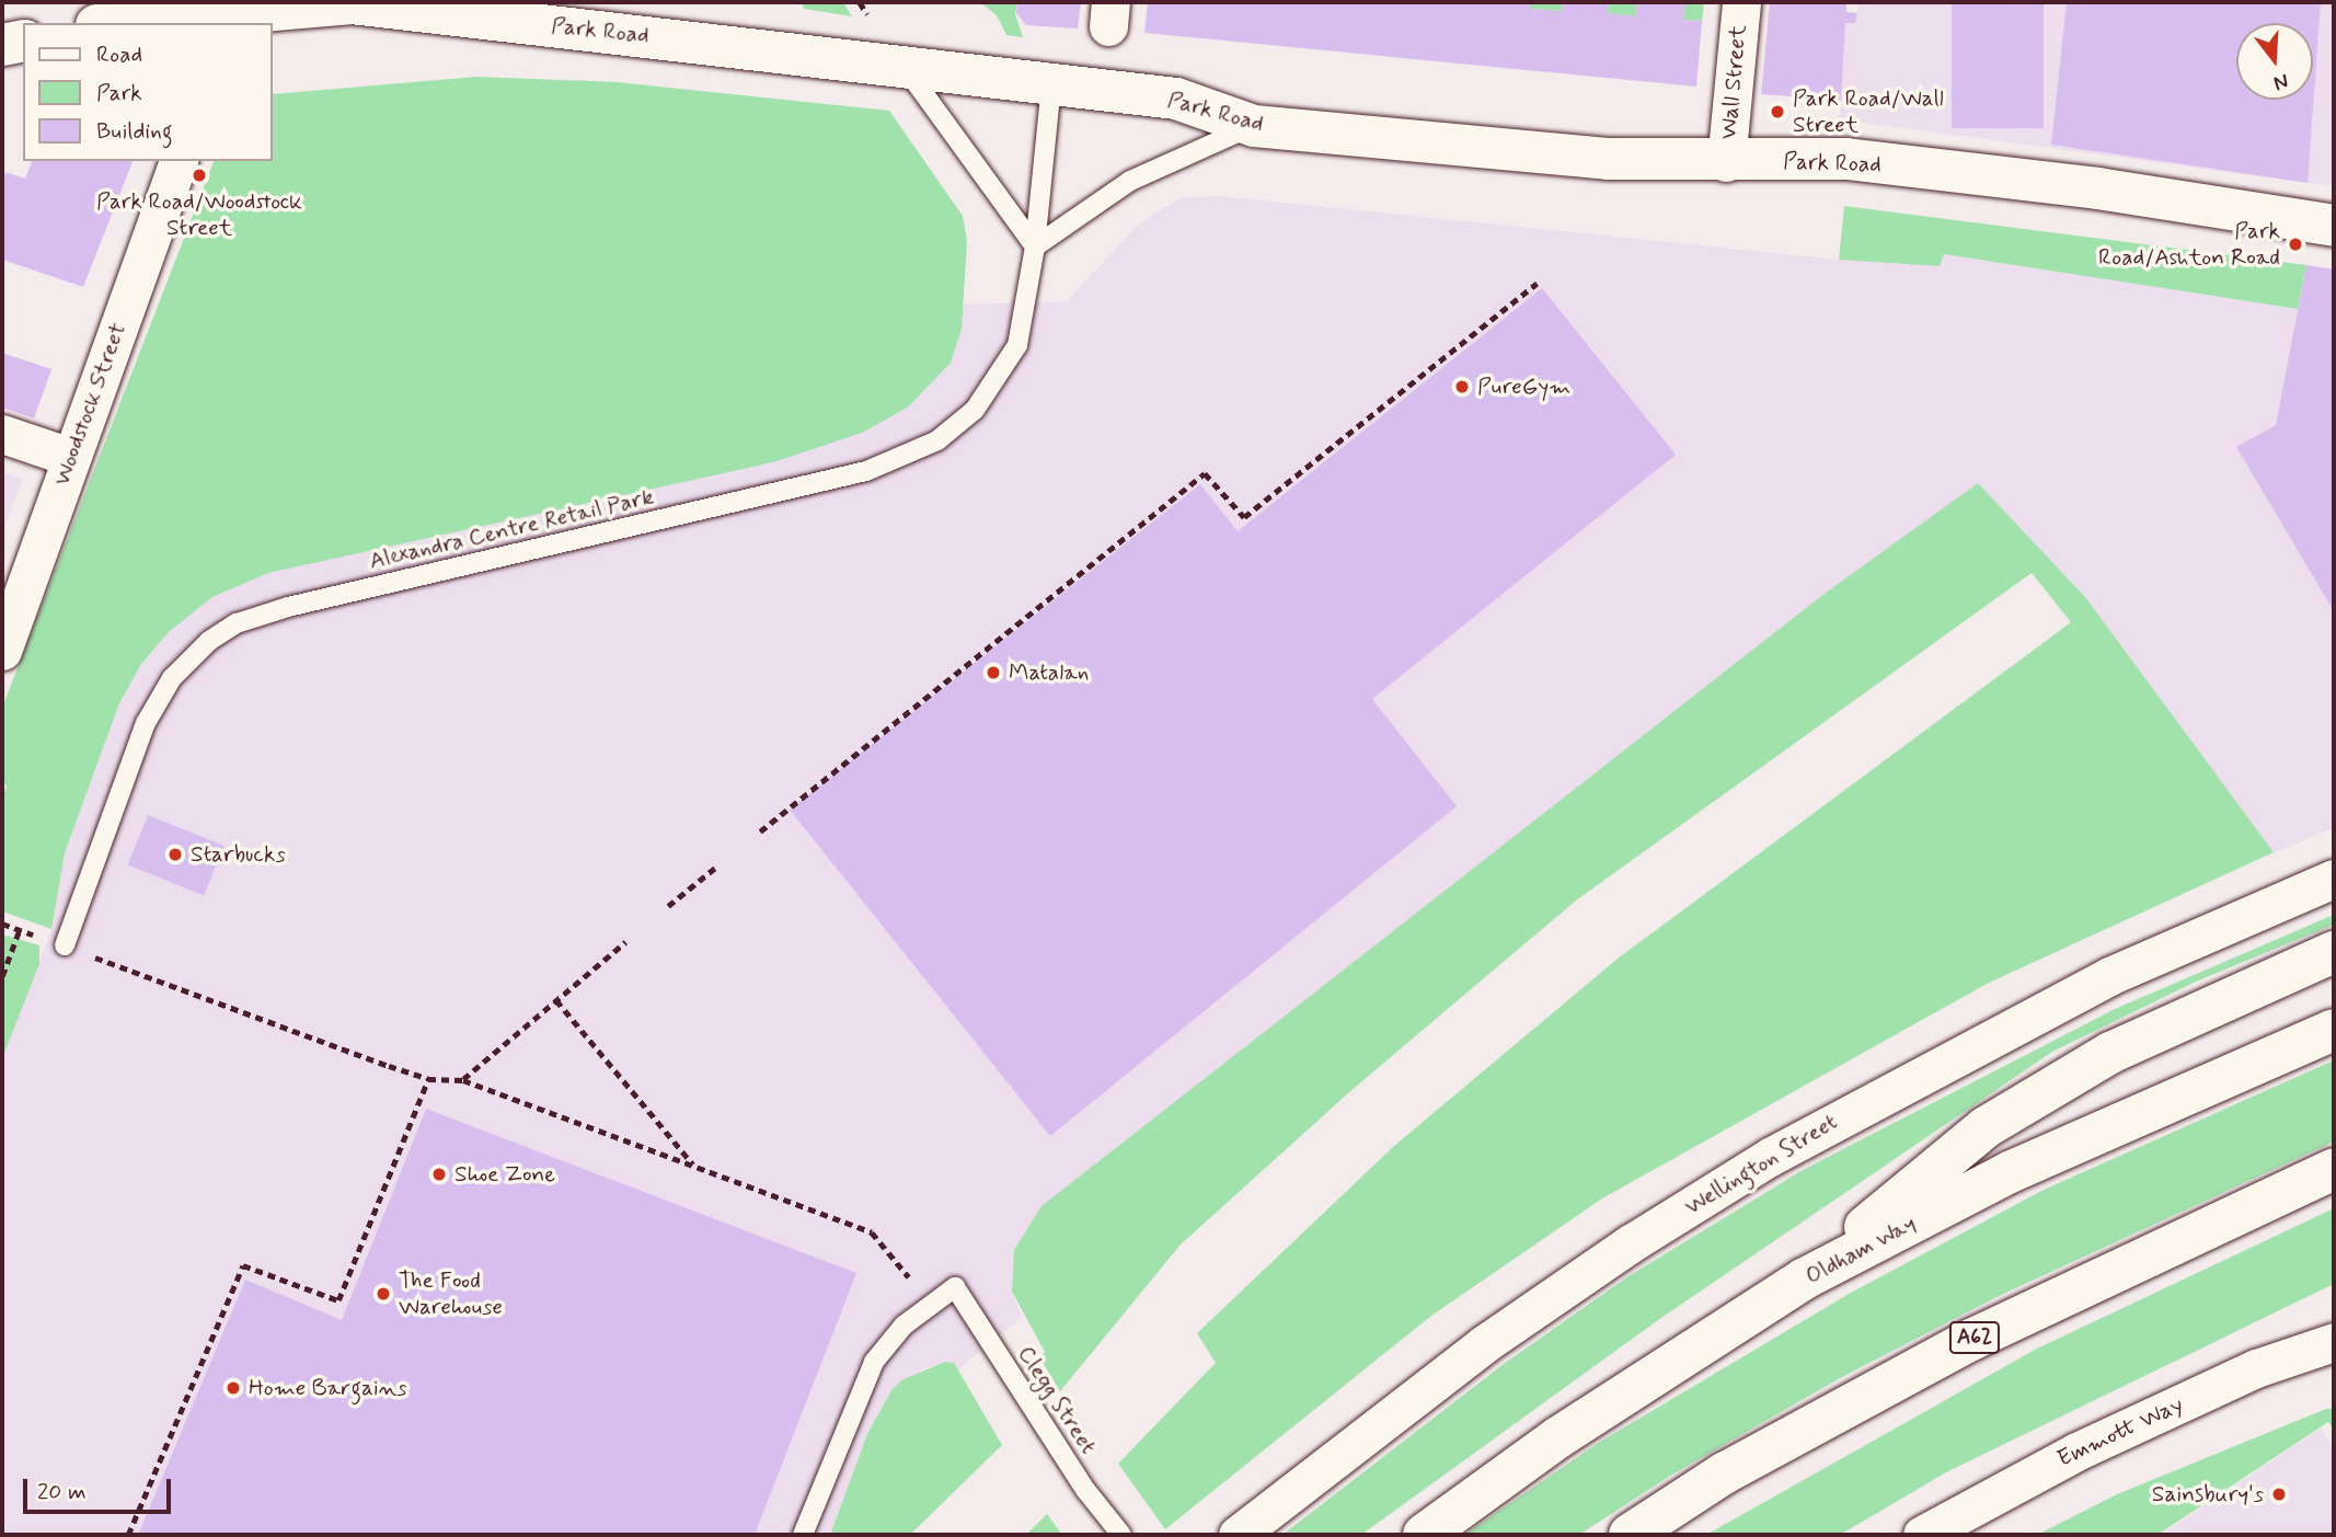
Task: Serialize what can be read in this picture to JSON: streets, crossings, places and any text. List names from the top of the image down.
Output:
{
  "streets": {
    "main road": ["Park Road", "Oldham Way", "A62"],
    "street": [
      "Wall Street",
      "Woodstock Street",
      "Wellington Street",
      "Emmott Way"
    ],
    "lane": ["Alexandra Centre Retail Park", "Clegg Street"]
  },
  "crossings": [
    ["Park Road", "Wall Street"],
    ["Park Road", "Alexandra Centre Retail Park"]
  ],
  "places": [
    "Park Road/Wall Street",
    "Park Road/Woodstock Street",
    "Park Road/Ashton Road",
    "PureGym",
    "Matalan",
    "Starbucks",
    "Shoe Zone",
    "The Food Warehouse",
    "Home Bargains",
    "Sainsbury's"
  ],
  "legend": ["Road", "Park", "Building"],
  "scale_bar": "20 m",
  "north": "bottom"
}
